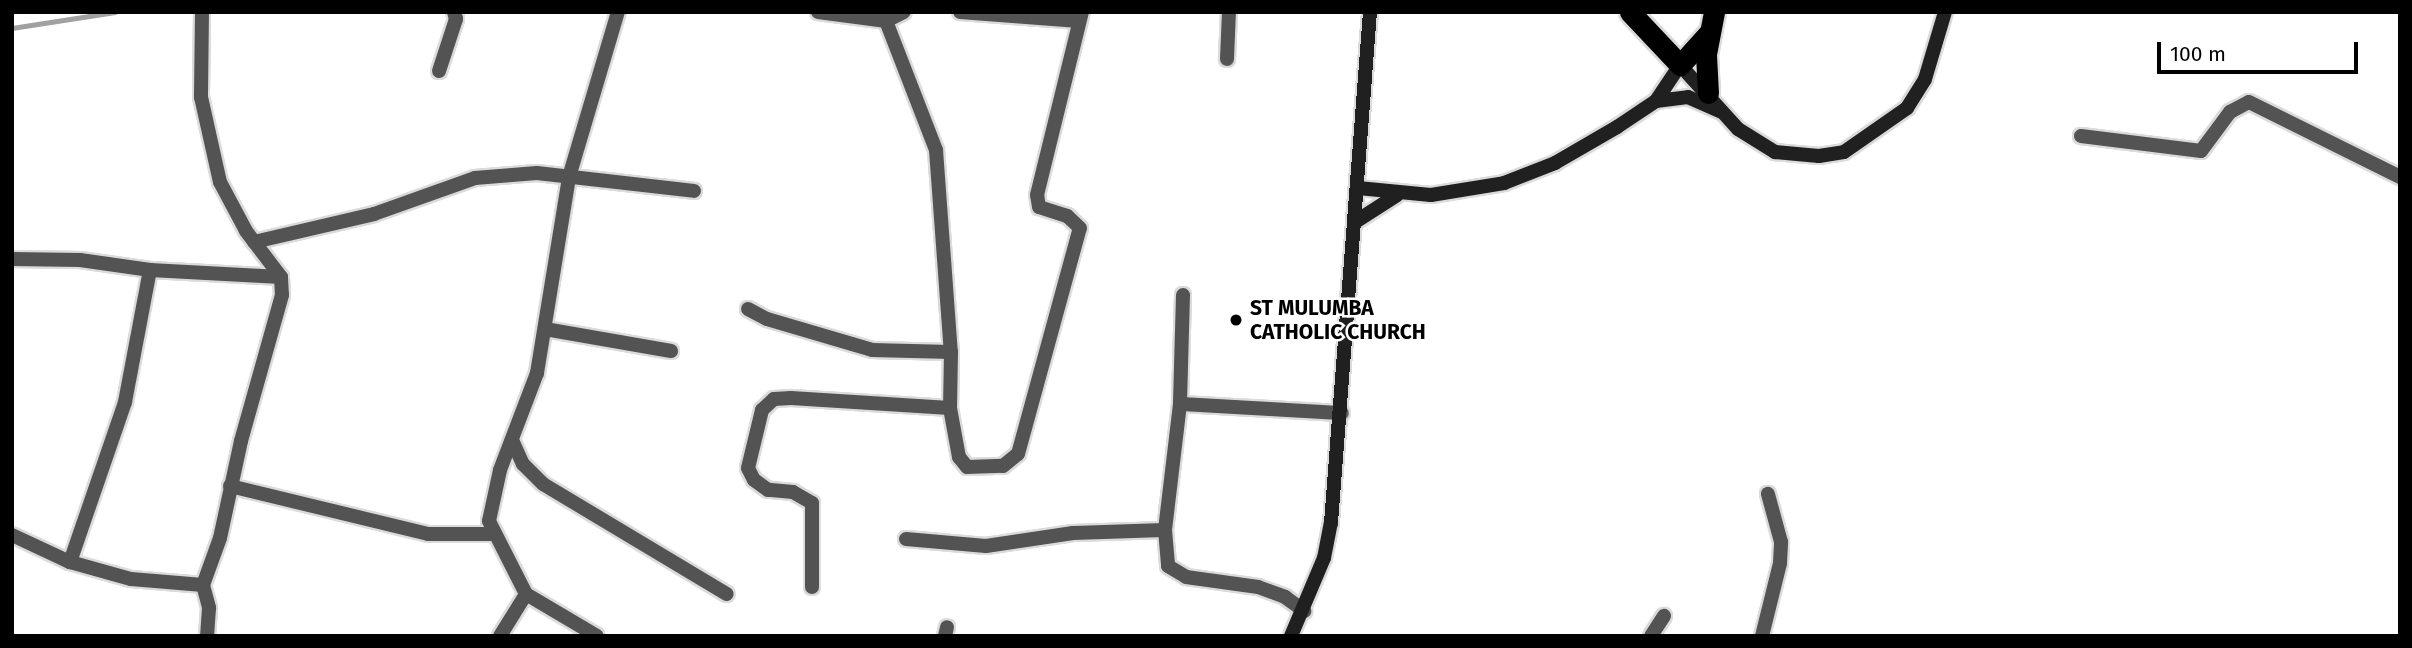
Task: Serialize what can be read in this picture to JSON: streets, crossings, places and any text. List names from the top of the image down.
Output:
{
  "places": ["ST MULUMBA CATHOLIC CHURCH"],
  "scale_bar": "100 m"
}
